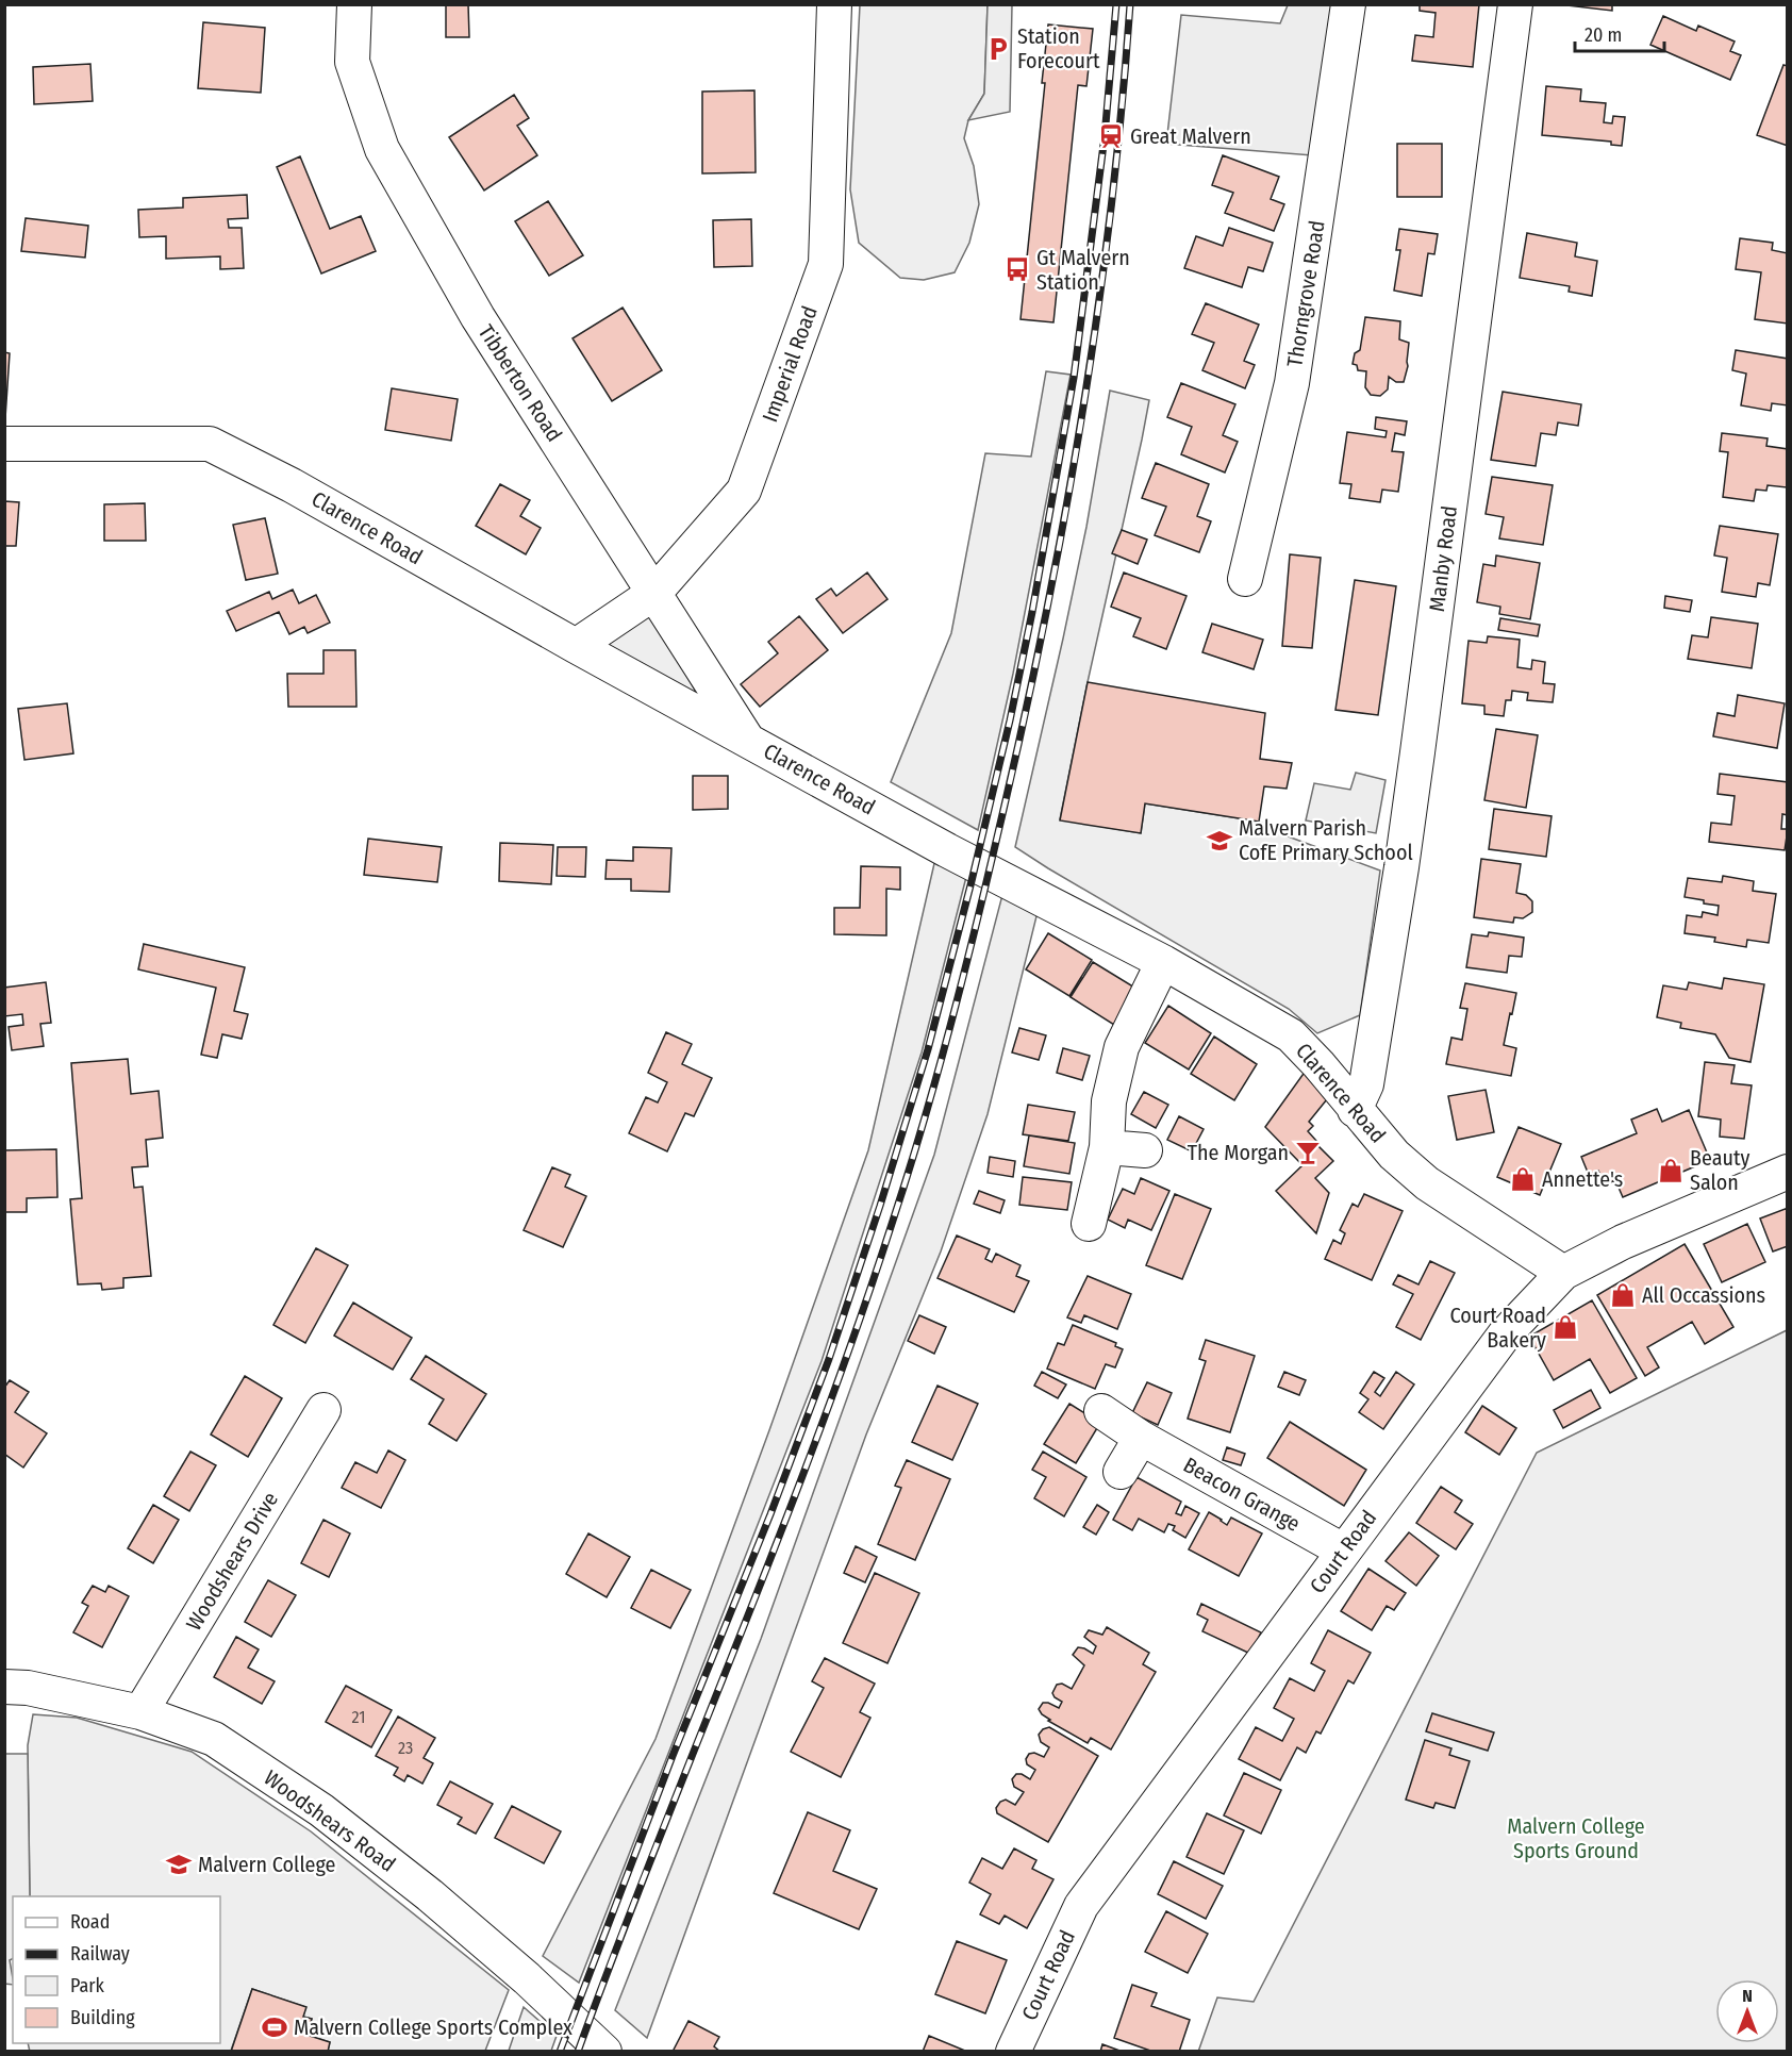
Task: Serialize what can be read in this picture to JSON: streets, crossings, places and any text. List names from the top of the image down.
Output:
{
  "streets": {
    "street": [
      "Thorngrove Road",
      "Imperial Road",
      "Tibberton Road",
      "Clarence Road",
      "Manby Road",
      "Beacon Grange",
      "Court Road",
      "Woodshears Drive",
      "Woodshears Road"
    ]
  },
  "crossings": [
    ["Imperial Road", "Tibberton Road"],
    ["Imperial Road", "Clarence Road"],
    ["Tibberton Road", "Clarence Road"],
    ["Clarence Road", "Manby Road"],
    ["Clarence Road", "Court Road"],
    ["Beacon Grange", "Court Road"],
    ["Woodshears Drive", "Woodshears Road"]
  ],
  "parks": ["Malvern College Sports Ground"],
  "places": {
    "parking": ["Station Forecourt"],
    "station": ["Great Malvern"],
    "bus stop": ["Gt Malvern Station"],
    "school or university": ["Malvern Parish CofE Primary School", "Malvern College"],
    "bar": ["The Morgan"],
    "shop": [
      "Beauty Salon",
      "Annette's",
      "All Occassions",
      "Court Road Bakery"
    ],
    "sports": ["Malvern College Sports Complex"]
  },
  "house_numbers": ["21", "23"],
  "legend": [
    "Road",
    "Railway",
    "Park",
    "Building"
  ],
  "scale_bar": "20 m",
  "north": "top"
}
